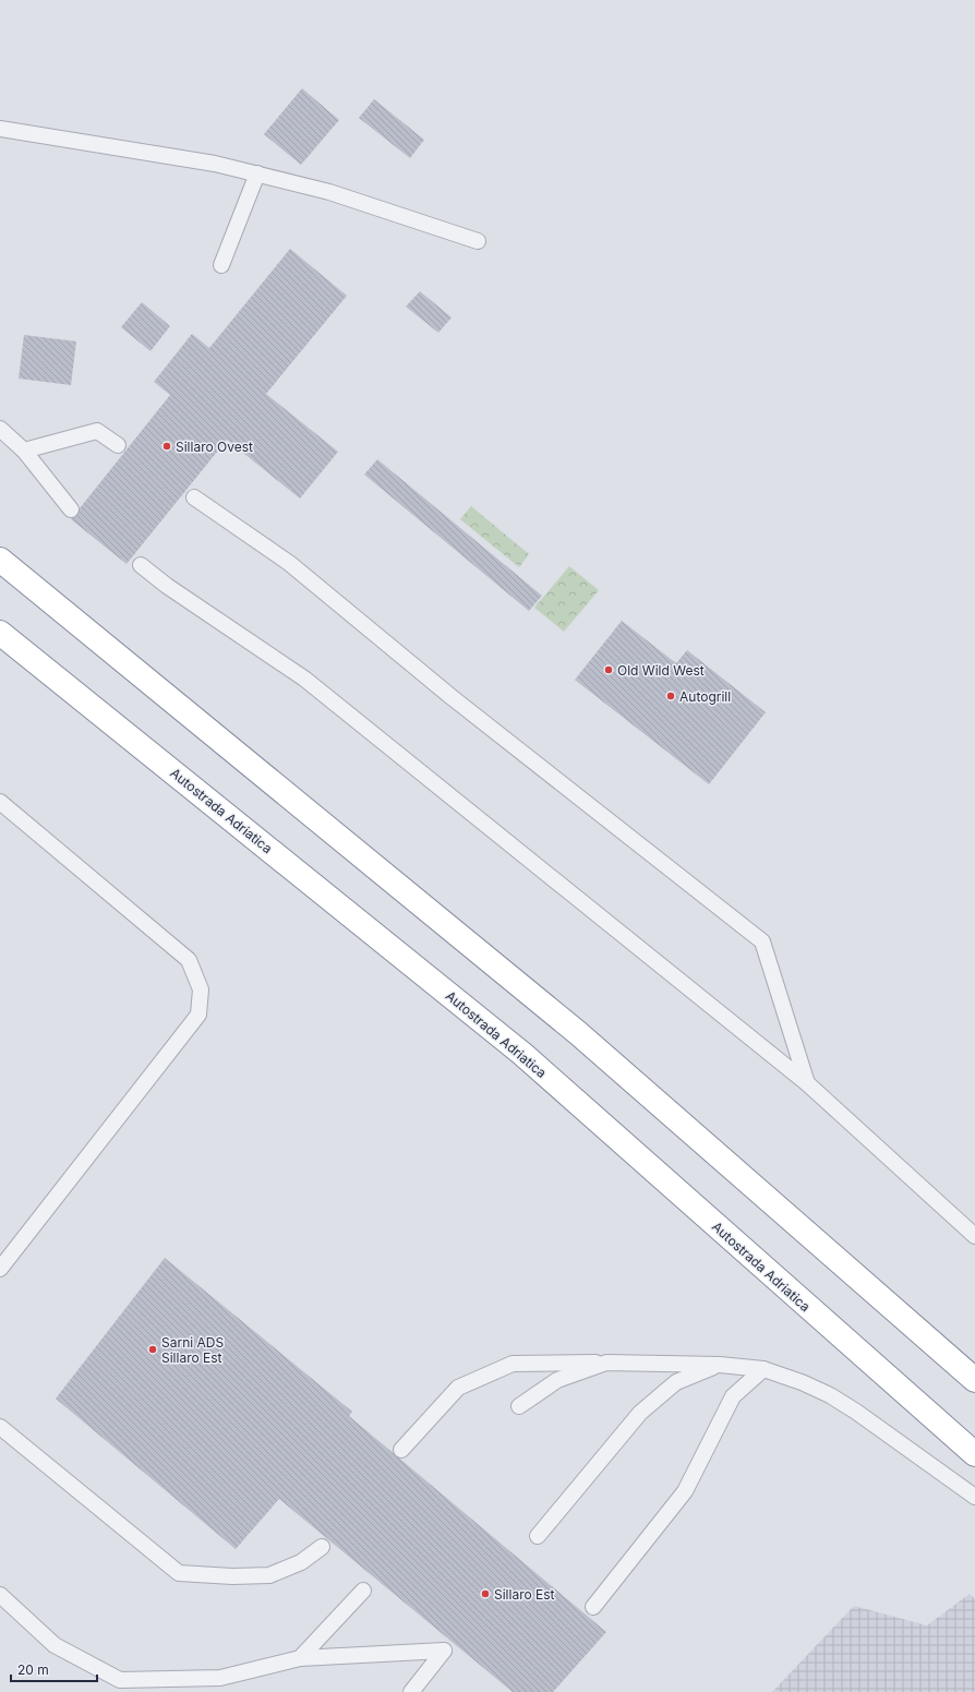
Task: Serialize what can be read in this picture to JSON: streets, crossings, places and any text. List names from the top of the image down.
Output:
{
  "streets": {
    "highway": ["Autostrada Adriatica"]
  },
  "places": [
    "Sillaro Ovest",
    "Old Wild West",
    "Autogrill",
    "Sarni ADS Sillaro Est",
    "Sillaro Est"
  ],
  "scale_bar": "20 m"
}
